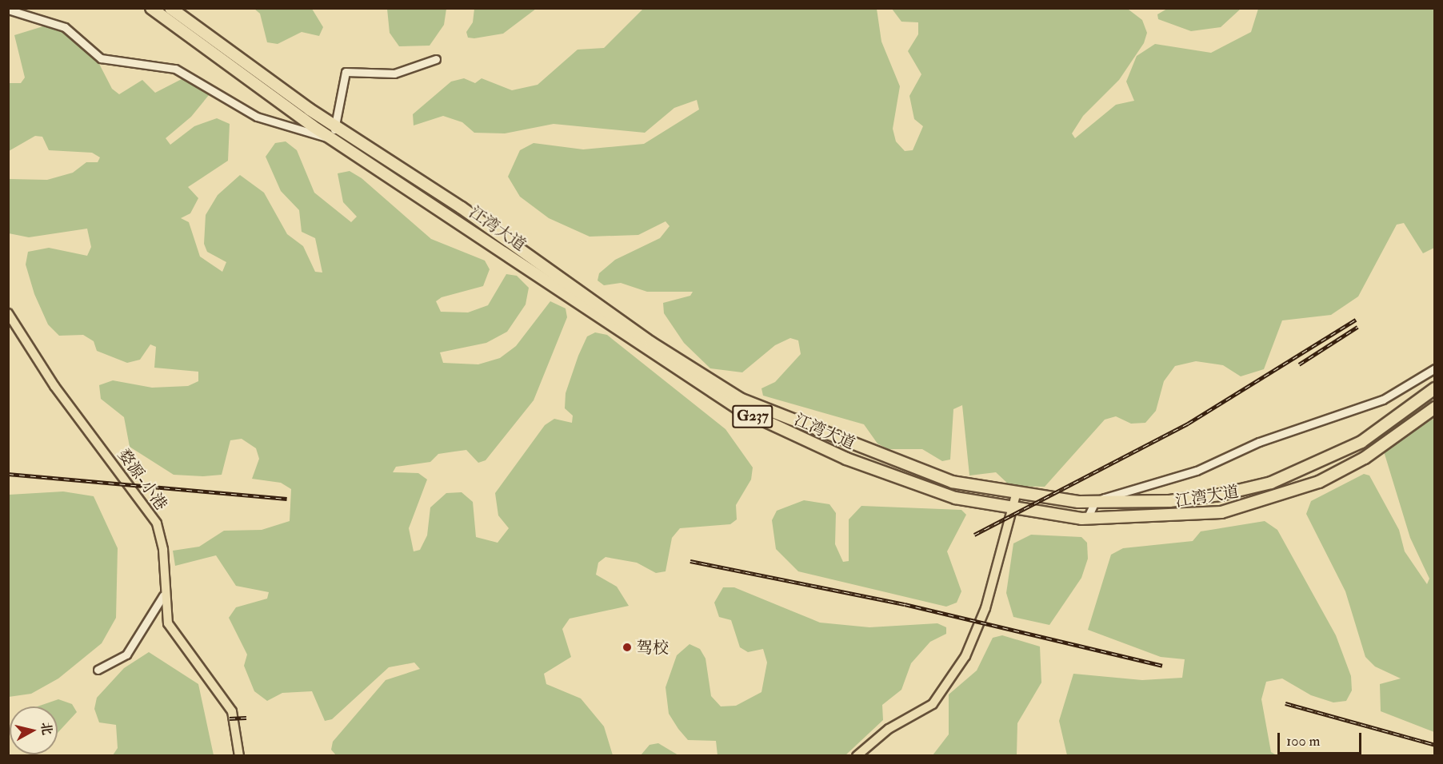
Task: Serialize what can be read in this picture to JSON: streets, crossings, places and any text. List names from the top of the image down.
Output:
{
  "streets": {
    "highway": ["江湾大道", "G237"],
    "main road": ["婺源-小港"]
  },
  "places": ["驾校"],
  "scale_bar": "100 m",
  "north": "right"
}
